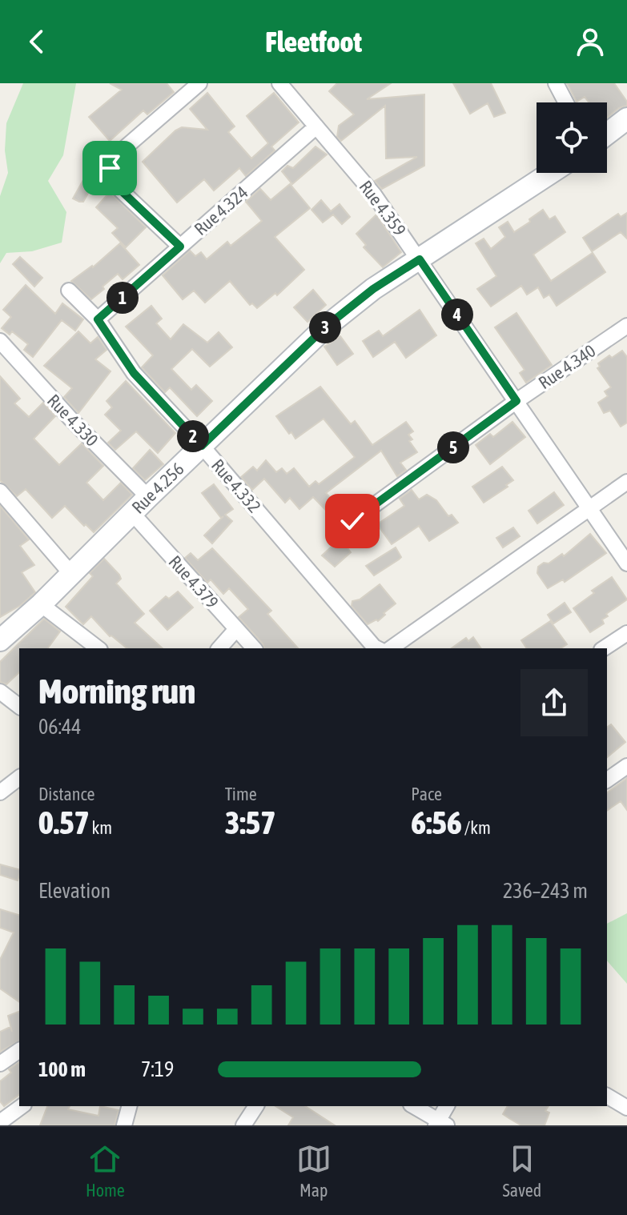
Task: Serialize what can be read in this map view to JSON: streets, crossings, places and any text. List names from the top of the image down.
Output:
{
  "streets": {
    "street": [
      "Rue 4.359",
      "Rue 4.324",
      "Rue 4.340",
      "Rue 4.330",
      "Rue 4.332",
      "Rue 4.256",
      "Rue 4.379"
    ]
  },
  "crossings": [
    ["Rue 4.359", "Rue 4.324"],
    ["Rue 4.359", "Rue 4.340"],
    ["Rue 4.359", "Rue 4.256"],
    ["Rue 4.324", "Rue 4.332"],
    ["Rue 4.330", "Rue 4.256"],
    ["Rue 4.332", "Rue 4.256"],
    ["Rue 4.256", "Rue 4.379"]
  ],
  "page": {
    "header": "Fleetfoot",
    "pins": [
      "1",
      "4",
      "3",
      "2",
      "5"
    ],
    "heading": ["Morning run", "06:44"],
    "stats": [
      ["Distance", "0.57 km"],
      ["Time", "3:57"],
      ["Pace", "6:56 /km"]
    ],
    "chart": ["Elevation", "236–243 m"],
    "list": [
      {
        "name": "100 m",
        "note": "7:19"
      }
    ],
    "tabs": ["Home", "Map", "Saved"]
  }
}
